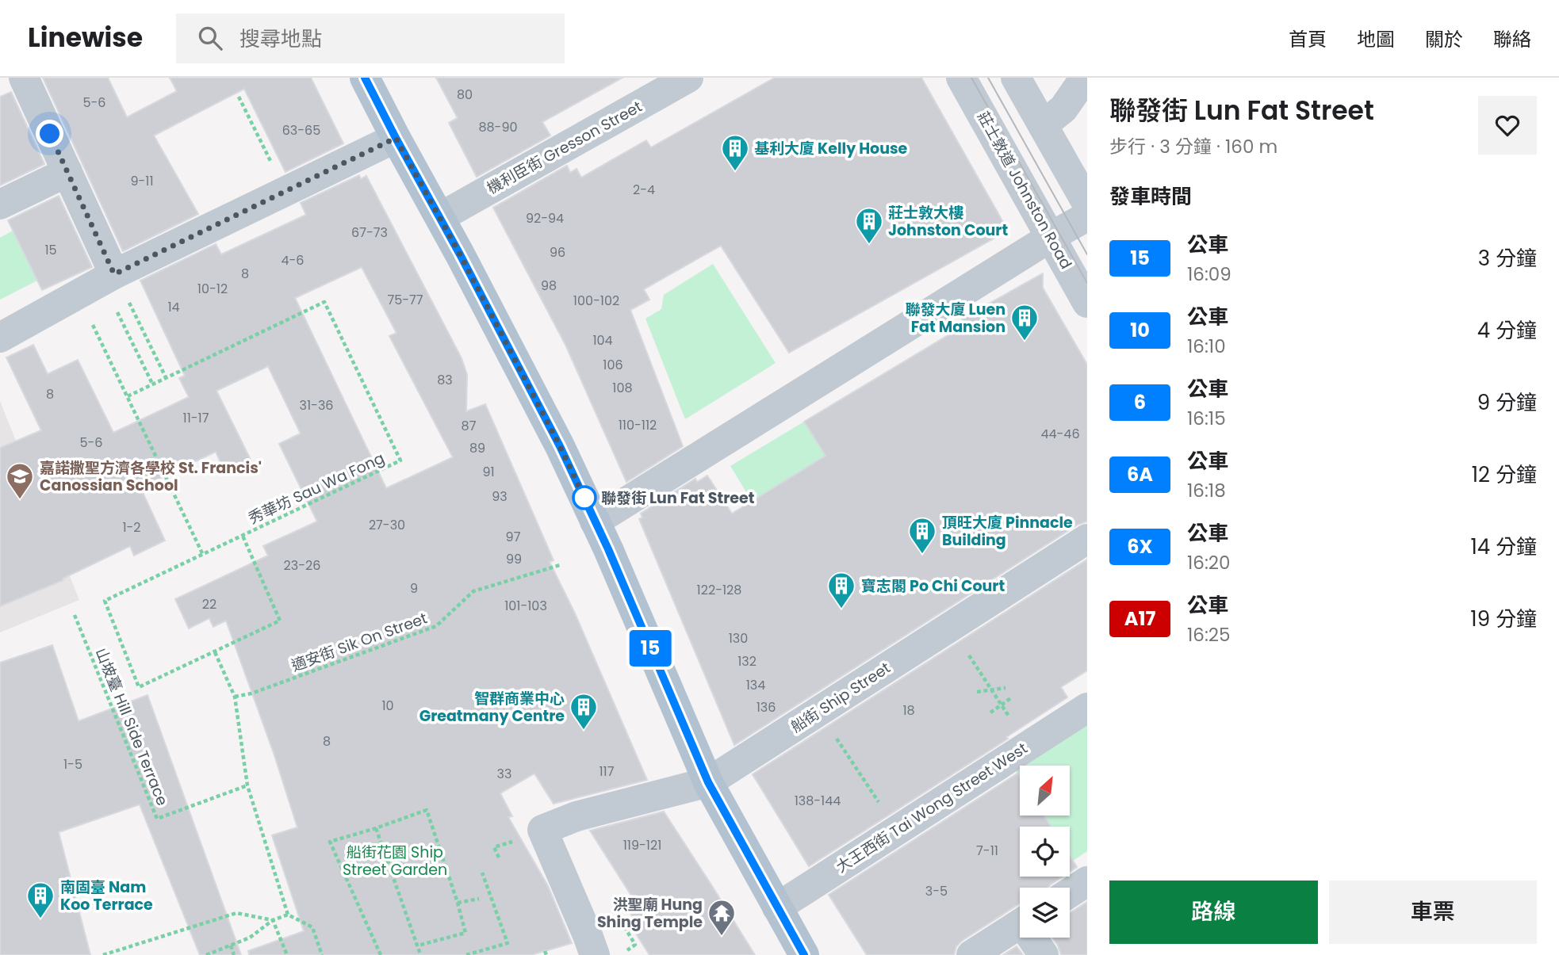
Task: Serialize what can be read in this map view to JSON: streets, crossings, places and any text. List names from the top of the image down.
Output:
{
  "streets": {
    "street": [
      "機利臣街 Gresson Street",
      "莊士敦道 Johnston Road",
      "船街 Ship Street",
      "大王西街 Tai Wong Street West"
    ],
    "path": ["秀華坊 Sau Wa Fong", "適安街 Sik On Street", "山坡臺 Hill Side Terrace"]
  },
  "parks": ["船街花園 Ship Street Garden"],
  "places": {
    "building": [
      "基利大廈 Kelly House",
      "莊士敦大樓 Johnston Court",
      "聯發大廈 Luen Fat Mansion",
      "頂旺大廈 Pinnacle Building",
      "寶志閣 Po Chi Court",
      "智群商業中心 Greatmany Centre",
      "南固臺 Nam Koo Terrace"
    ],
    "other": ["聯發街 Lun Fat Street"],
    "school or university": ["嘉諾撒聖方濟各學校 St. Francis' Canossian School"],
    "temple": ["洪聖廟 Hung Shing Temple"]
  },
  "lines": ["bus line 15"],
  "house_numbers": [
    "80",
    "5-6",
    "88-90",
    "63-65",
    "9-11",
    "2-4",
    "92-94",
    "67-73",
    "15",
    "96",
    "4-6",
    "8",
    "98",
    "10-12",
    "75-77",
    "100-102",
    "14",
    "104",
    "106",
    "83",
    "108",
    "8",
    "31-36",
    "11-17",
    "110-112",
    "87",
    "44-46",
    "5-6",
    "89",
    "91",
    "93",
    "27-30",
    "1-2",
    "97",
    "99",
    "23-26",
    "9",
    "122-128",
    "22",
    "101-103",
    "130",
    "132",
    "134",
    "10",
    "136",
    "18",
    "8",
    "1-5",
    "117",
    "33",
    "138-144",
    "119-121",
    "7-11",
    "3-5"
  ],
  "north": "top right",
  "page": {
    "header": "Linewise",
    "search": "搜尋地點",
    "nav": [
      "首頁",
      "地圖",
      "關於",
      "聯絡"
    ],
    "on_map": "15",
    "heading": [
      ["聯發街 Lun Fat Street", "步行 · 3 分鐘 · 160 m"],
      "發車時間"
    ],
    "list": [
      {
        "mark": "15",
        "name": "公車",
        "note": "16:09",
        "value": "3 分鐘"
      },
      {
        "mark": "10",
        "name": "公車",
        "note": "16:10",
        "value": "4 分鐘"
      },
      {
        "mark": "6",
        "name": "公車",
        "note": "16:15",
        "value": "9 分鐘"
      },
      {
        "mark": "6A",
        "name": "公車",
        "note": "16:18",
        "value": "12 分鐘"
      },
      {
        "mark": "6X",
        "name": "公車",
        "note": "16:20",
        "value": "14 分鐘"
      },
      {
        "mark": "A17",
        "name": "公車",
        "note": "16:25",
        "value": "19 分鐘"
      }
    ],
    "buttons": ["路線", "車票"]
  }
}
